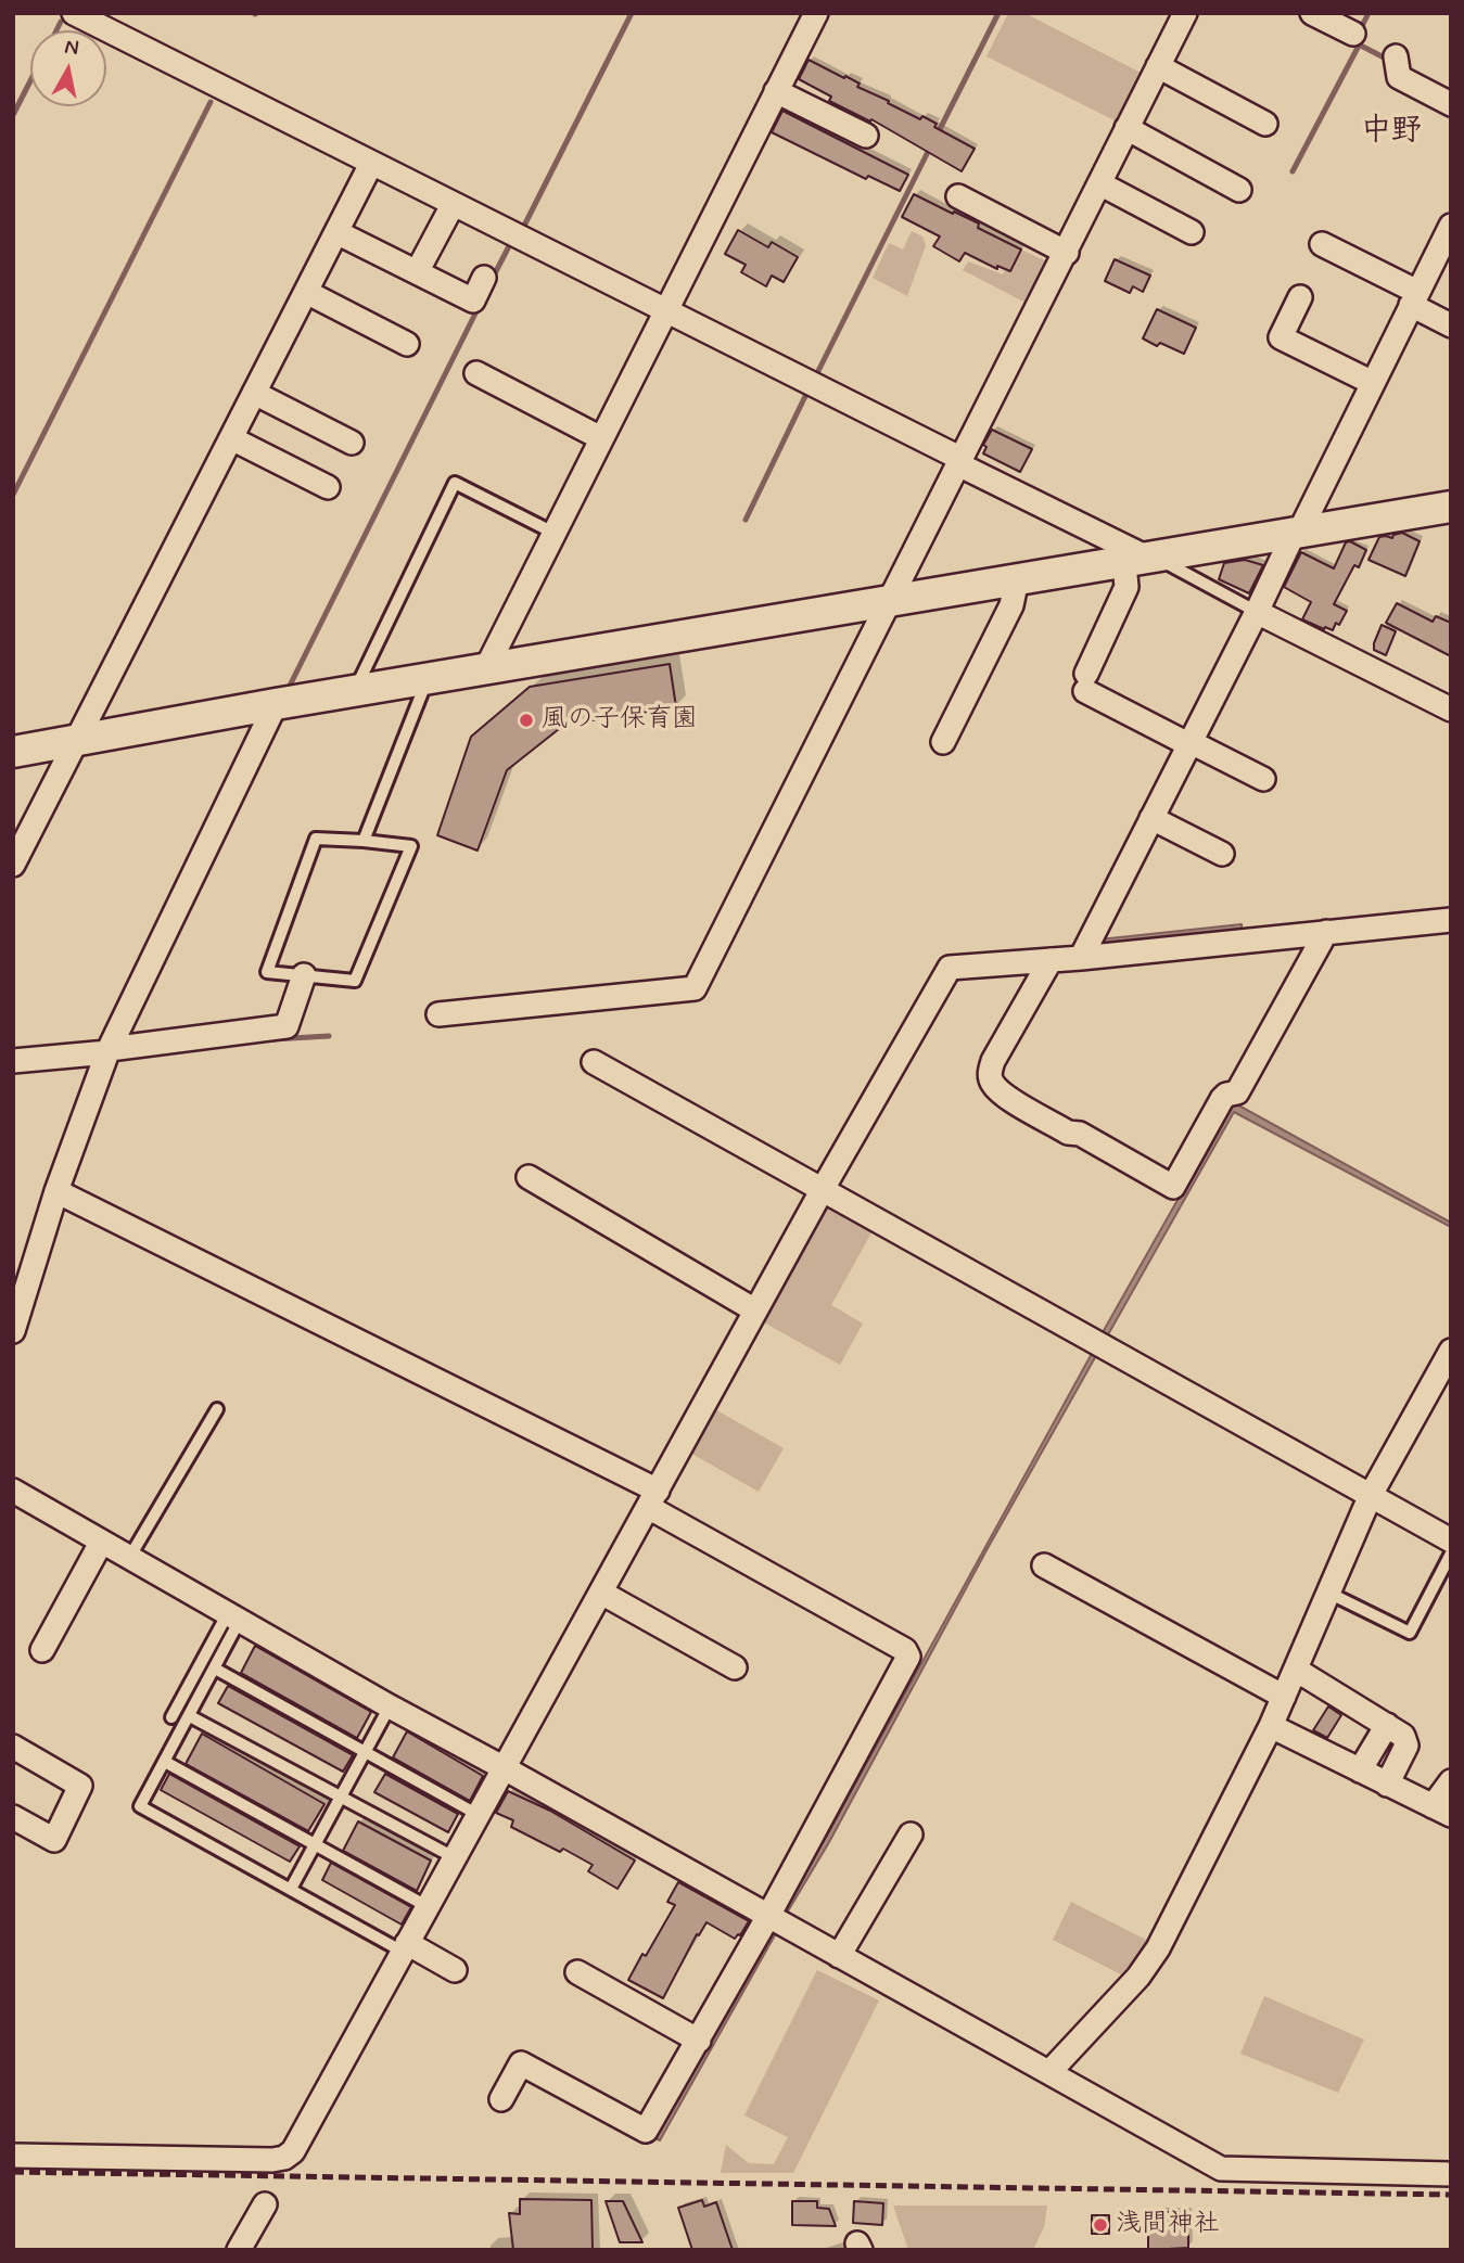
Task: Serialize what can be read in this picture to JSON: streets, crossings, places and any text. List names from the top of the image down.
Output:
{
  "districts": ["中野"],
  "places": ["風の子保育園", "浅間神社"],
  "north": "top"
}
